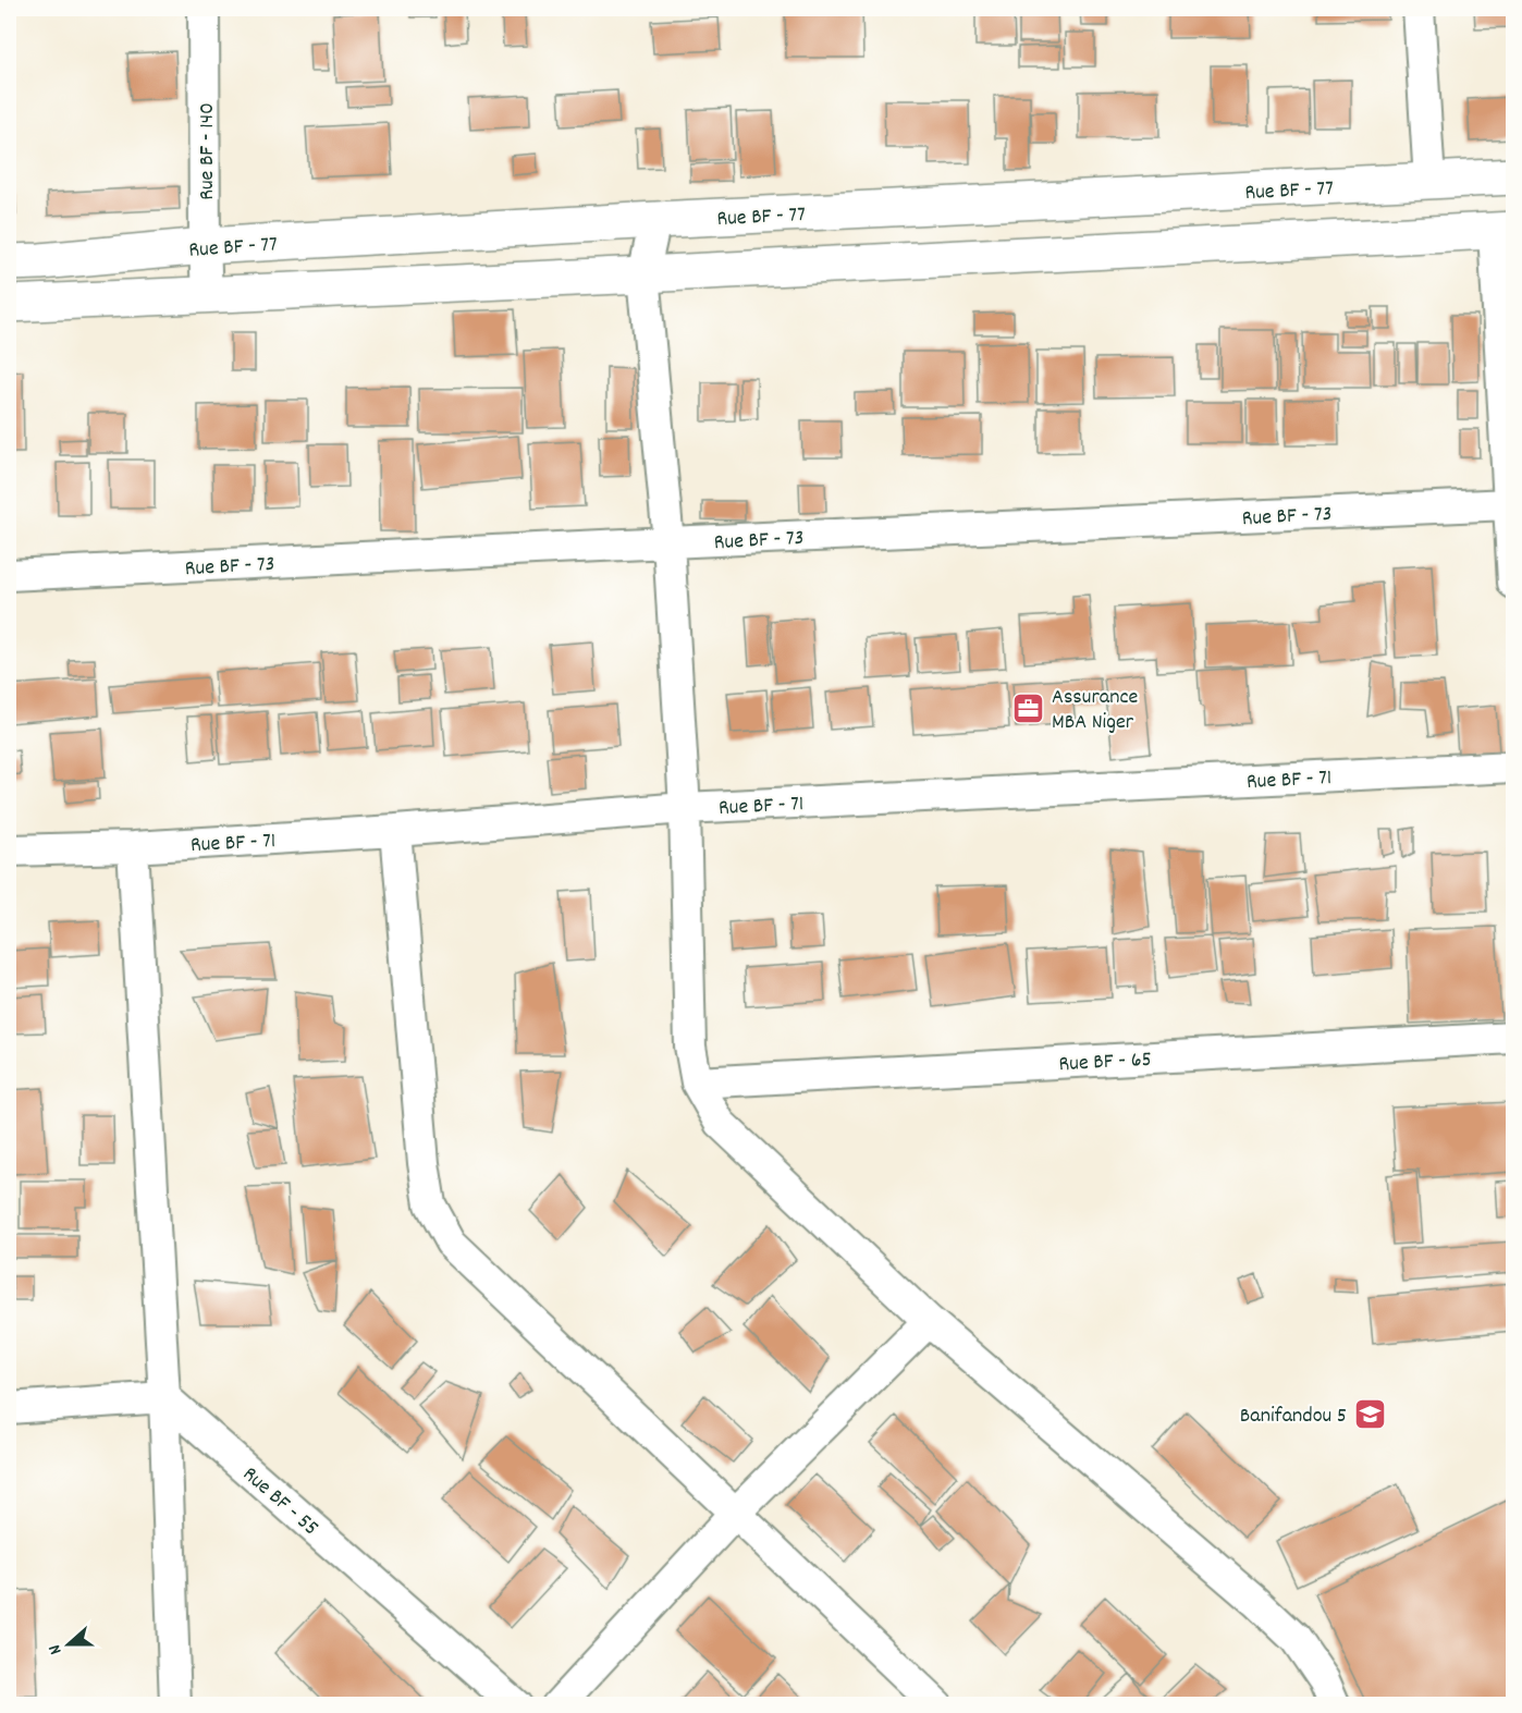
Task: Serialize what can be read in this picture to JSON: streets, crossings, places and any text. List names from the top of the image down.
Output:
{
  "streets": {
    "main road": ["Rue BF - 77"],
    "street": [
      "Rue BF - 140",
      "Rue BF - 73",
      "Rue BF - 71",
      "Rue BF - 65",
      "Rue BF - 55"
    ]
  },
  "crossings": [
    ["Rue BF - 140", "Rue BF - 77"]
  ],
  "places": {
    "office": ["Assurance MBA Niger"],
    "school or university": ["Banifandou 5"]
  },
  "north": "left"
}
